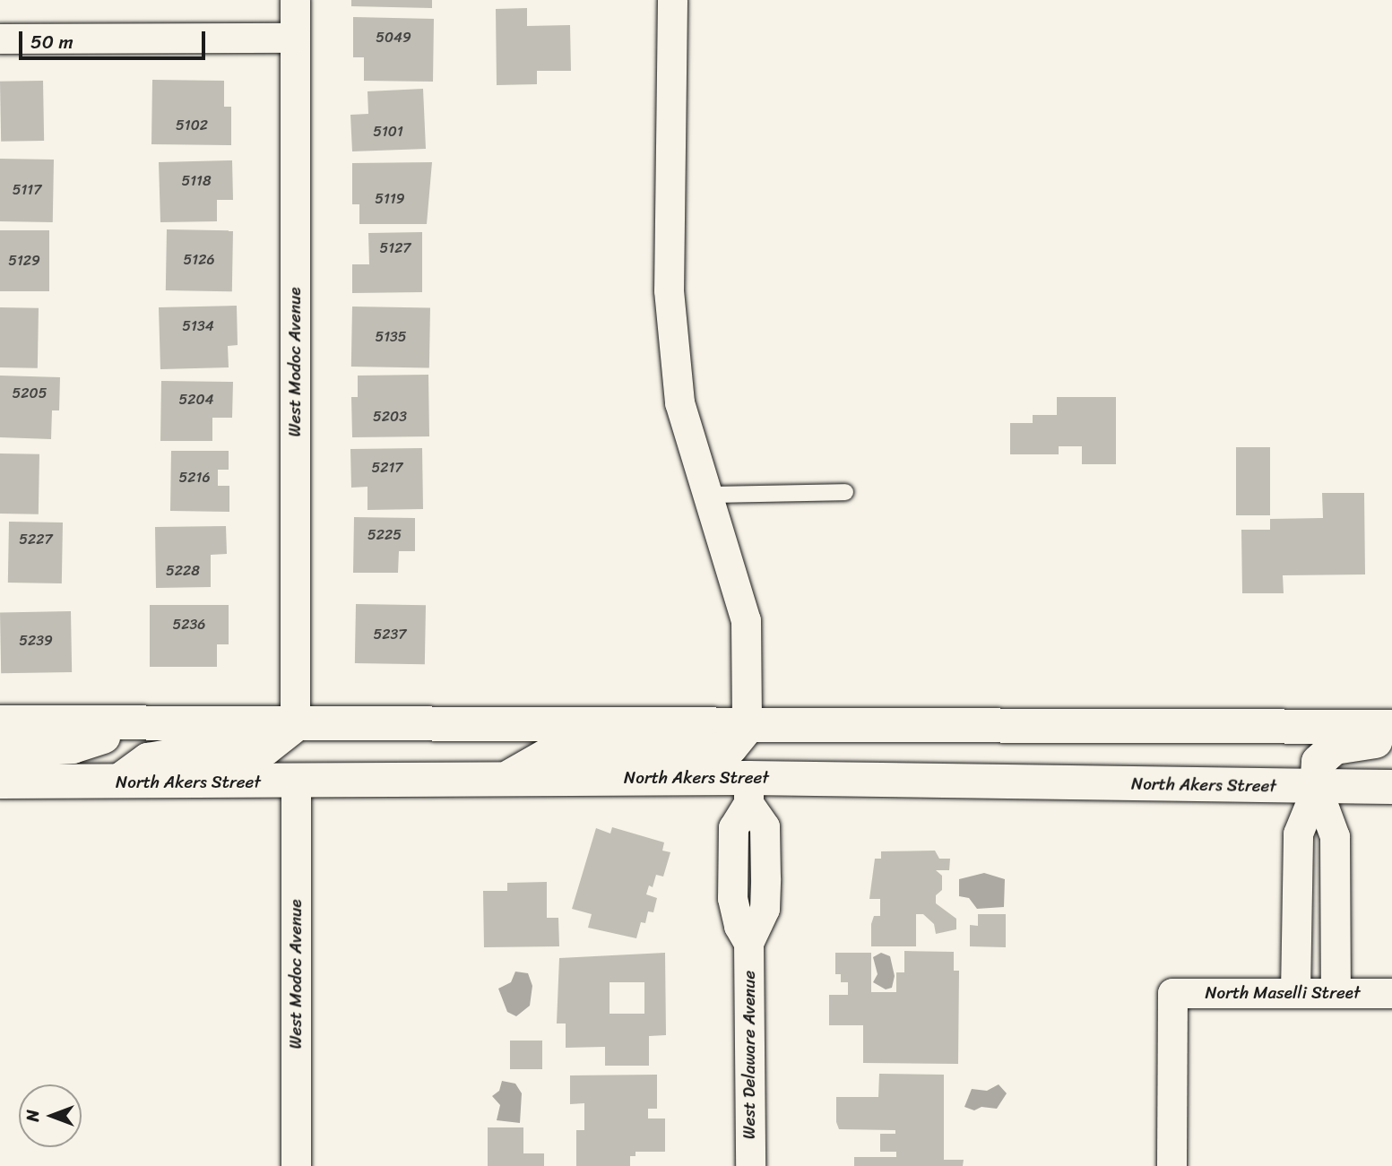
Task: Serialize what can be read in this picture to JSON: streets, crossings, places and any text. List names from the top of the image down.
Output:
{
  "streets": {
    "main road": ["North Akers Street"],
    "street": ["West Modoc Avenue", "North Maselli Street", "West Delaware Avenue"]
  },
  "crossings": [
    ["West Modoc Avenue", "North Akers Street"],
    ["North Akers Street", "West Delaware Avenue"]
  ],
  "house_numbers": [
    "5049",
    "5102",
    "5101",
    "5118",
    "5117",
    "5119",
    "5127",
    "5126",
    "5129",
    "5134",
    "5135",
    "5205",
    "5204",
    "5203",
    "5217",
    "5216",
    "5225",
    "5227",
    "5228",
    "5236",
    "5237",
    "5239"
  ],
  "scale_bar": "50 m",
  "north": "left"
}
